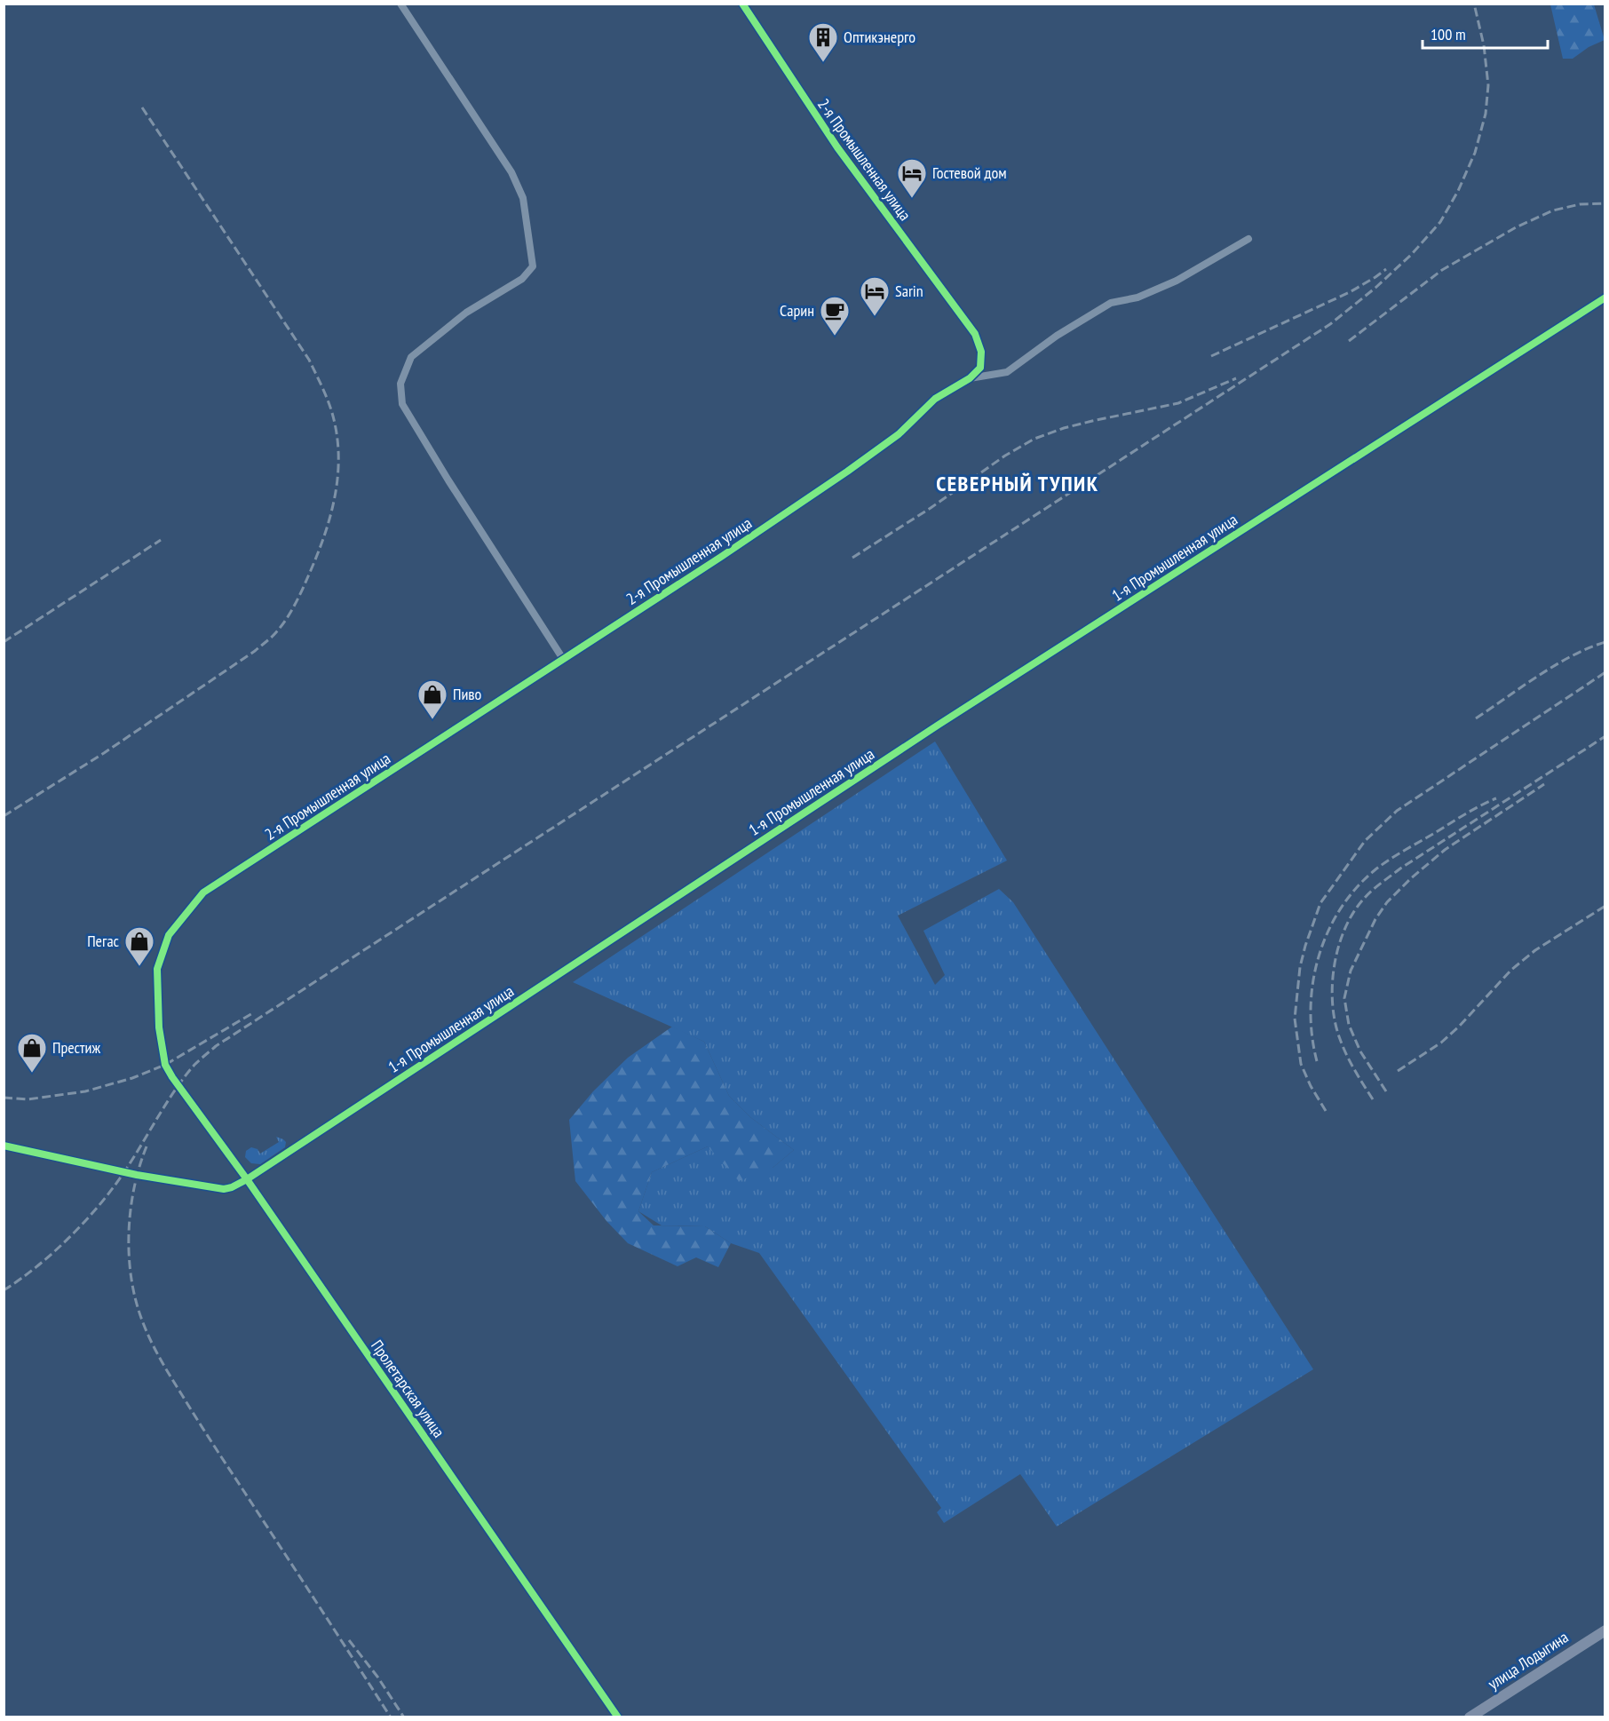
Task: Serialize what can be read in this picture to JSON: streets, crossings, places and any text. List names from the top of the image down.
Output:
{
  "streets": {
    "main road": ["улица Лодыгина"],
    "street": ["2-я Промышленная улица", "1-я Промышленная улица", "Пролетарская улица"]
  },
  "crossings": [
    ["2-я Промышленная улица", "Пролетарская улица"],
    ["1-я Промышленная улица", "Пролетарская улица"]
  ],
  "districts": ["СЕВЕРНЫЙ ТУПИК"],
  "places": {
    "building": ["Оптикэнерго"],
    "hotel": ["Гостевой дом", "Sarin"],
    "cafe": ["Сарин"],
    "shop": ["Пиво", "Пегас", "Престиж"]
  },
  "scale_bar": "100 m"
}
